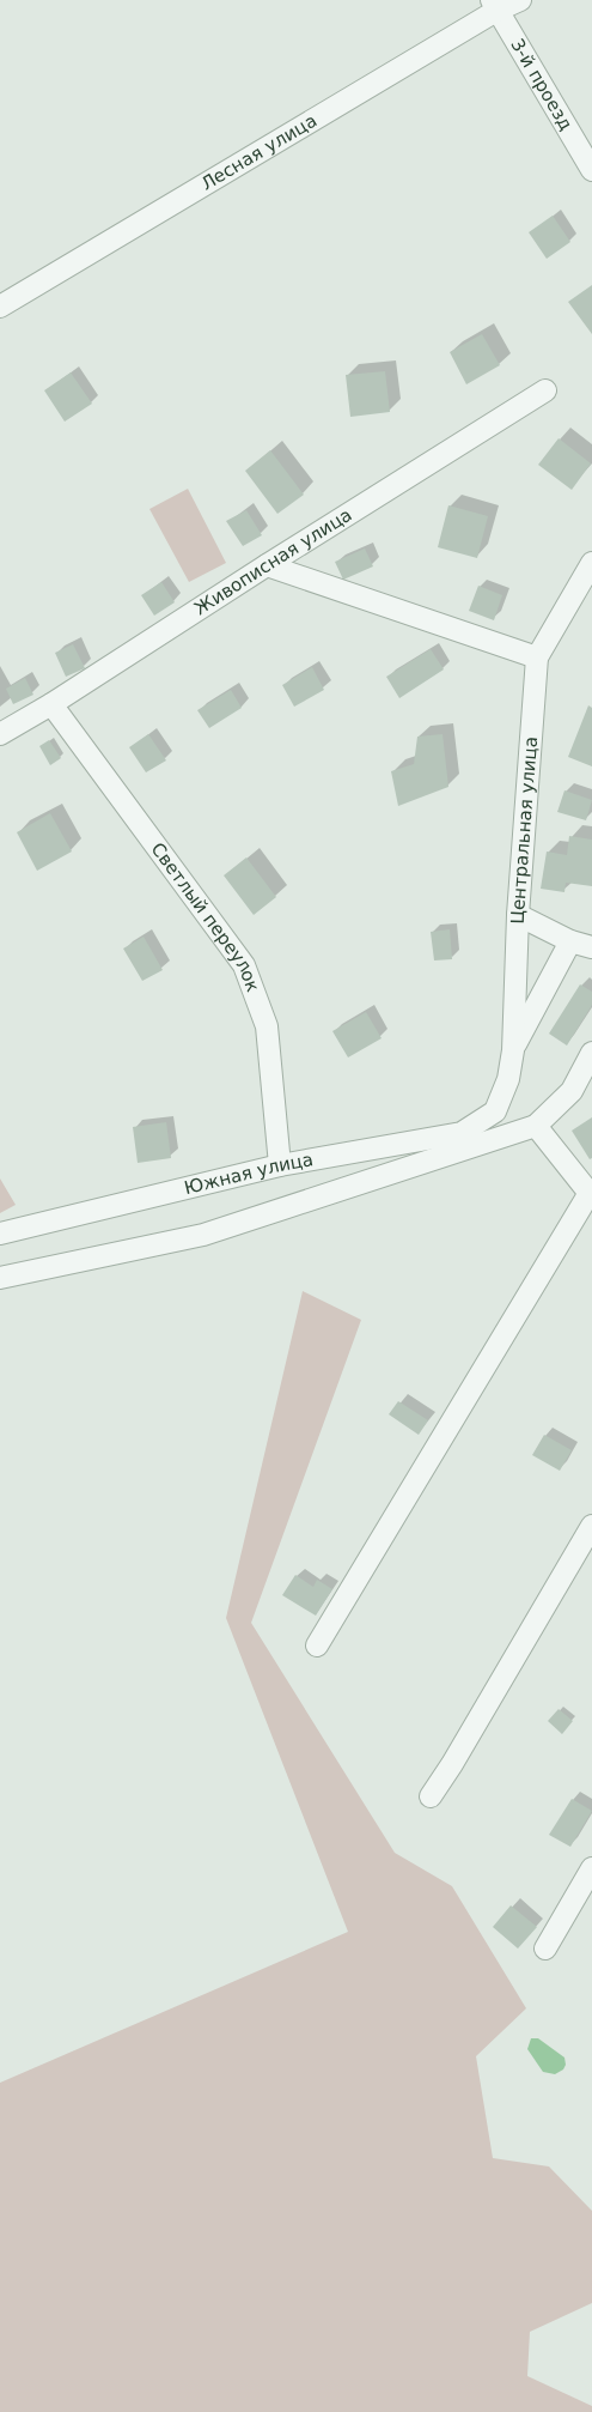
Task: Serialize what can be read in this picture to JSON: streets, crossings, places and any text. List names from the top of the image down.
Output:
{
  "streets": {
    "street": [
      "3-й проезд",
      "Лесная улица",
      "Живописная улица",
      "Центральная улица",
      "Светлый переулок",
      "Южная улица"
    ]
  },
  "crossings": [
    ["3-й проезд", "Лесная улица"],
    ["Живописная улица", "Светлый переулок"],
    ["Центральная улица", "Южная улица"],
    ["Светлый переулок", "Южная улица"]
  ]
}
